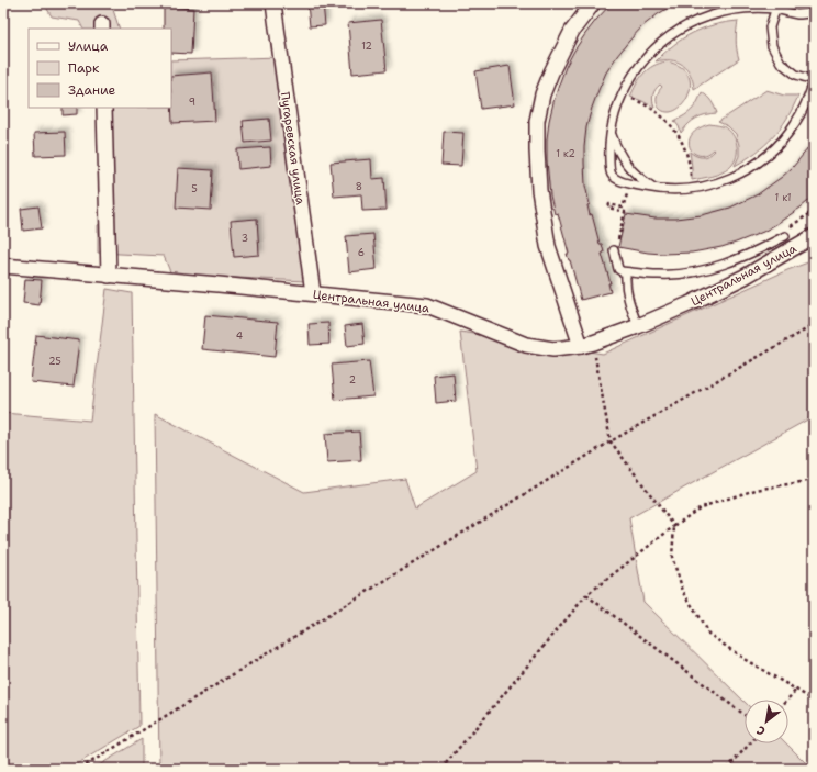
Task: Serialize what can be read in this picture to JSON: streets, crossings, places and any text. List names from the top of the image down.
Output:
{
  "streets": {
    "street": ["Пугаревская улица", "Центральная улица"]
  },
  "crossings": [
    ["Пугаревская улица", "Центральная улица"]
  ],
  "house_numbers": [
    "12",
    "9",
    "1 к2",
    "8",
    "5",
    "1 к1",
    "3",
    "6",
    "4",
    "25",
    "2"
  ],
  "legend": ["Улица", "Парк", "Здание"],
  "north": "bottom left"
}
